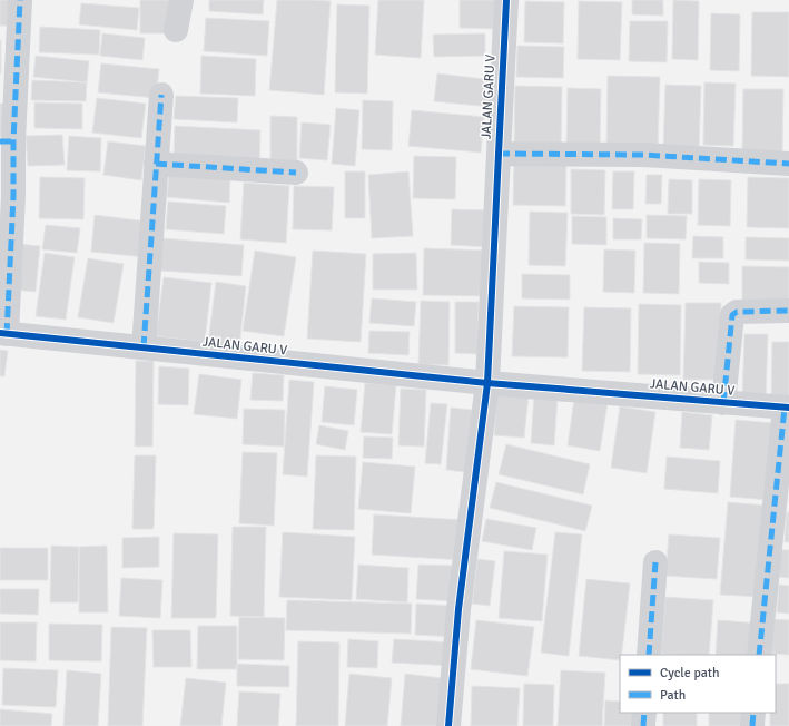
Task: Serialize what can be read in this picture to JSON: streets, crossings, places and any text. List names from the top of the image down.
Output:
{
  "streets": {
    "street": ["JALAN GARU V"]
  },
  "legend": ["Cycle path", "Path"]
}
